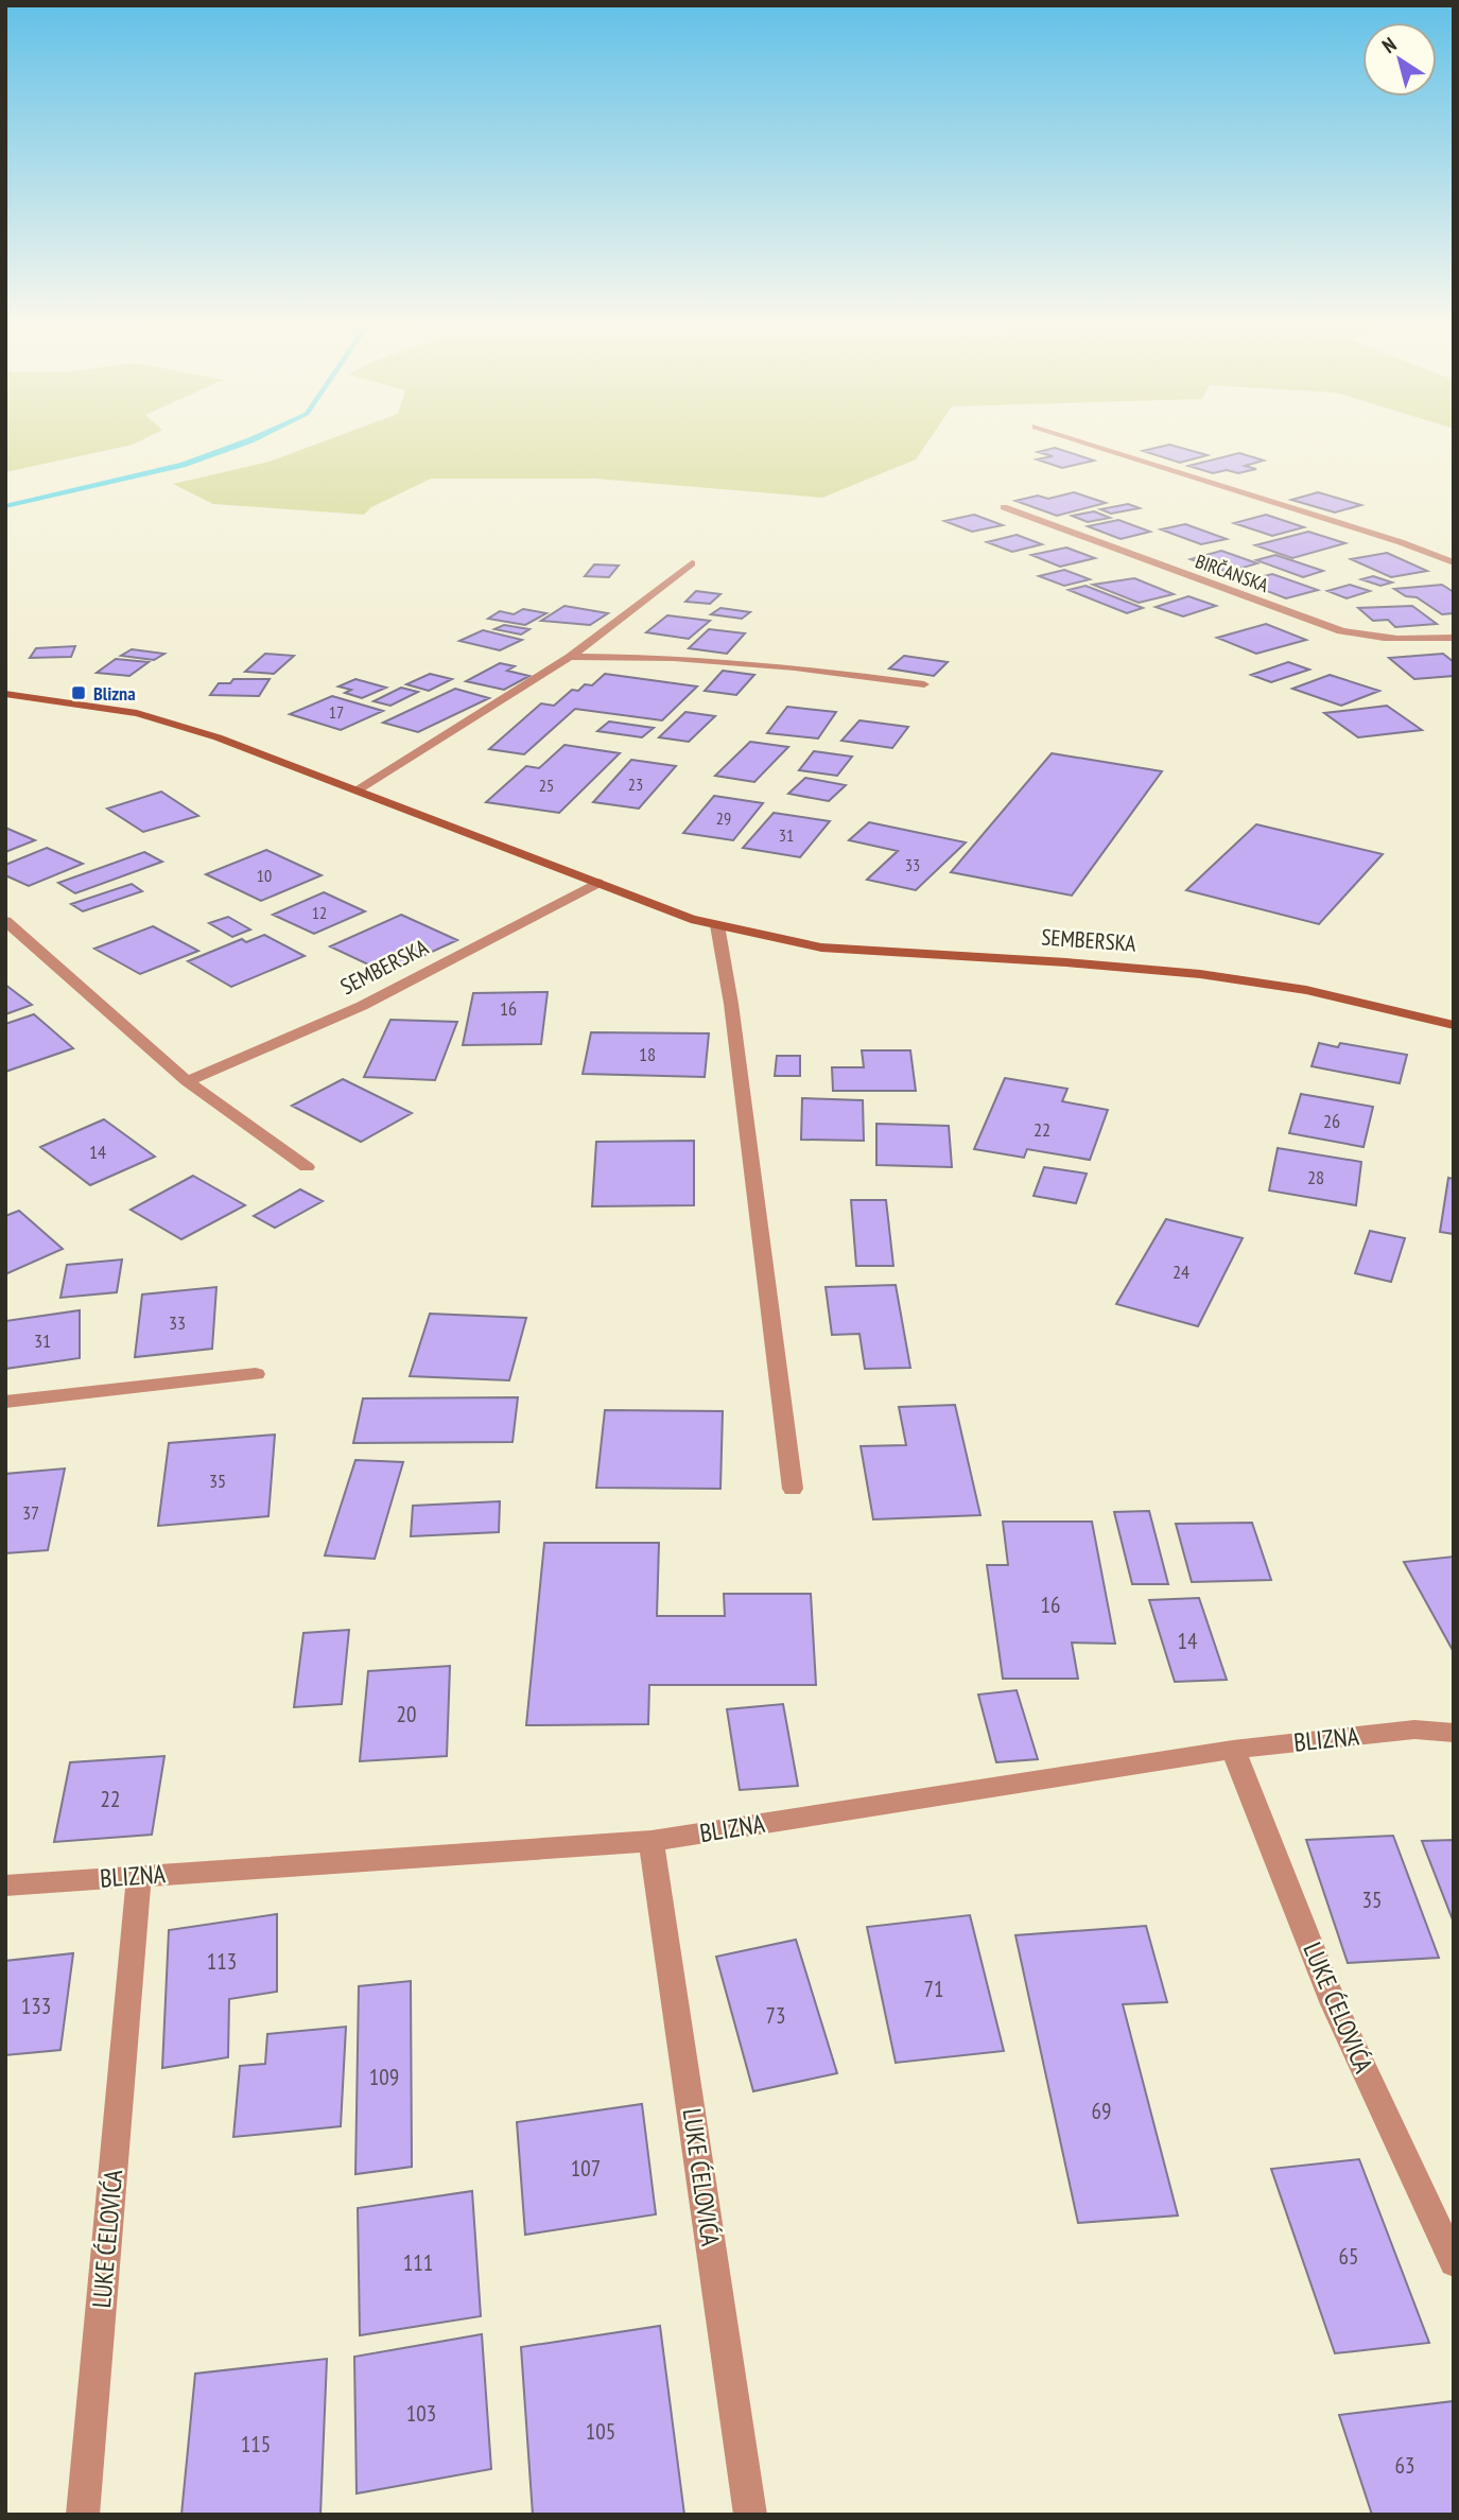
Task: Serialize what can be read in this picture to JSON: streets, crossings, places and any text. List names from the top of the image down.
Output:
{
  "streets": {
    "main road": ["SEMBERSKA"],
    "street": ["BIRČANSKA", "BLIZNA", "LUKE ĆELOVIĆA"]
  },
  "crossings": [
    ["BLIZNA", "LUKE ĆELOVIĆA"]
  ],
  "places": {
    "transit": ["Blizna"]
  },
  "house_numbers": [
    "17",
    "23",
    "25",
    "29",
    "31",
    "33",
    "10",
    "12",
    "16",
    "18",
    "26",
    "22",
    "14",
    "28",
    "24",
    "33",
    "31",
    "35",
    "37",
    "16",
    "14",
    "20",
    "22",
    "35",
    "113",
    "71",
    "133",
    "73",
    "109",
    "69",
    "107",
    "65",
    "111",
    "103",
    "105",
    "115",
    "63"
  ],
  "north": "top left"
}
